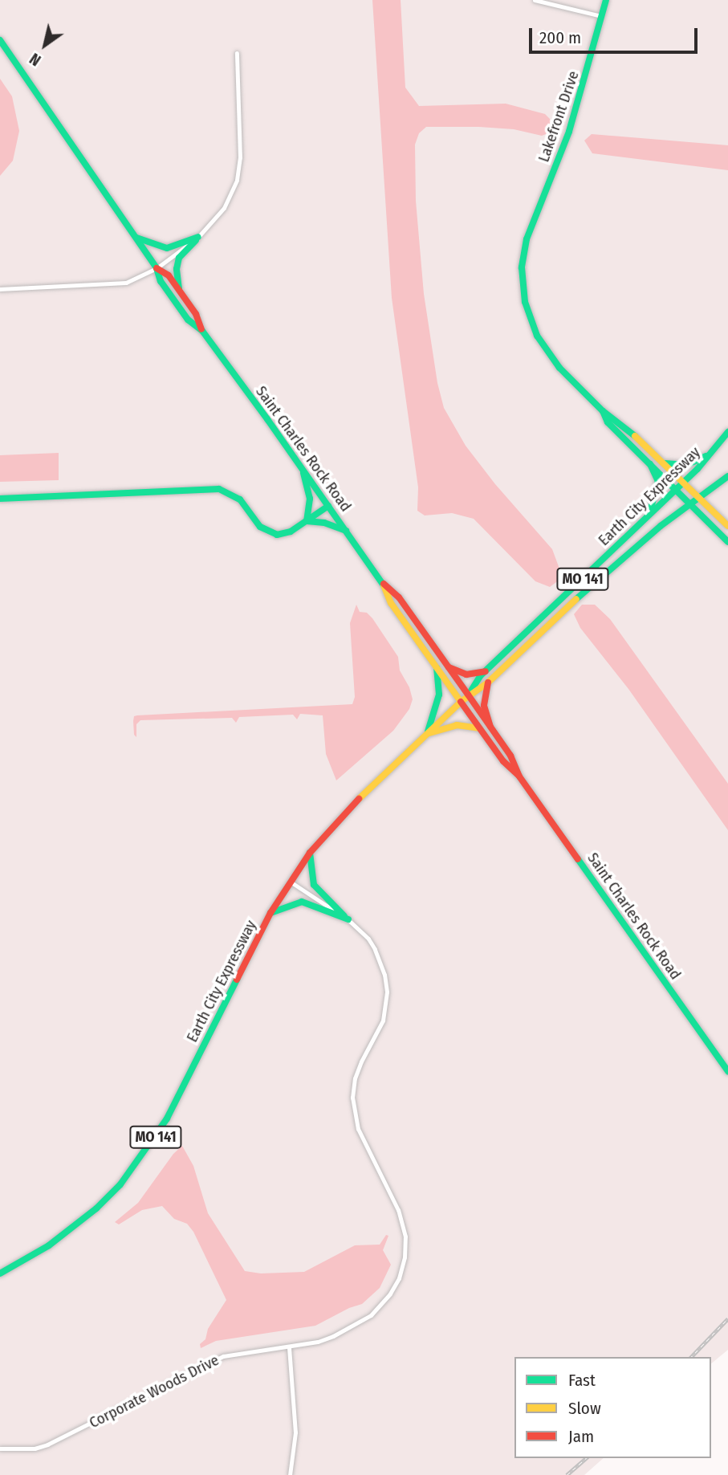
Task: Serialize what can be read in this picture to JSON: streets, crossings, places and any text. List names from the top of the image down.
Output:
{
  "streets": {
    "main road": [
      "Lakefront Drive",
      "Saint Charles Rock Road",
      "Earth City Expressway",
      "MO 141"
    ],
    "street": ["Corporate Woods Drive"]
  },
  "crossings": [
    ["Saint Charles Rock Road", "Earth City Expressway"],
    ["Earth City Expressway", "Corporate Woods Drive"]
  ],
  "legend": ["Fast", "Slow", "Jam"],
  "scale_bar": "200 m",
  "north": "bottom left"
}
